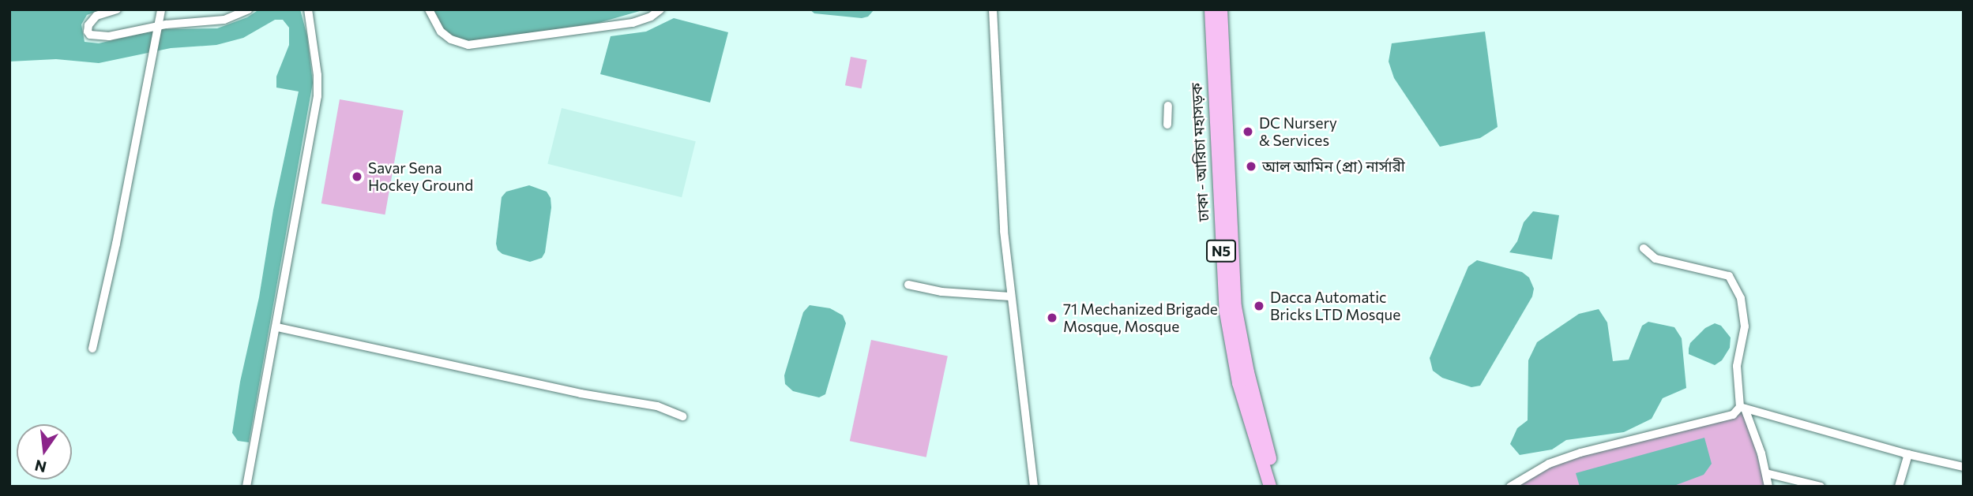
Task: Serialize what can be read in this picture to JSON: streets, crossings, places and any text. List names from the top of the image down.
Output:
{
  "streets": {
    "highway": ["ঢাকা - আরিচা মহাসড়ক", "N5"]
  },
  "places": [
    "DC Nursery & Services",
    "আল আমিন (প্রা) নার্সারী",
    "Savar Sena Hockey Ground",
    "Dacca Automatic Bricks LTD Mosque",
    "71 Mechanized Brigade Mosque, Mosque"
  ],
  "north": "bottom"
}
